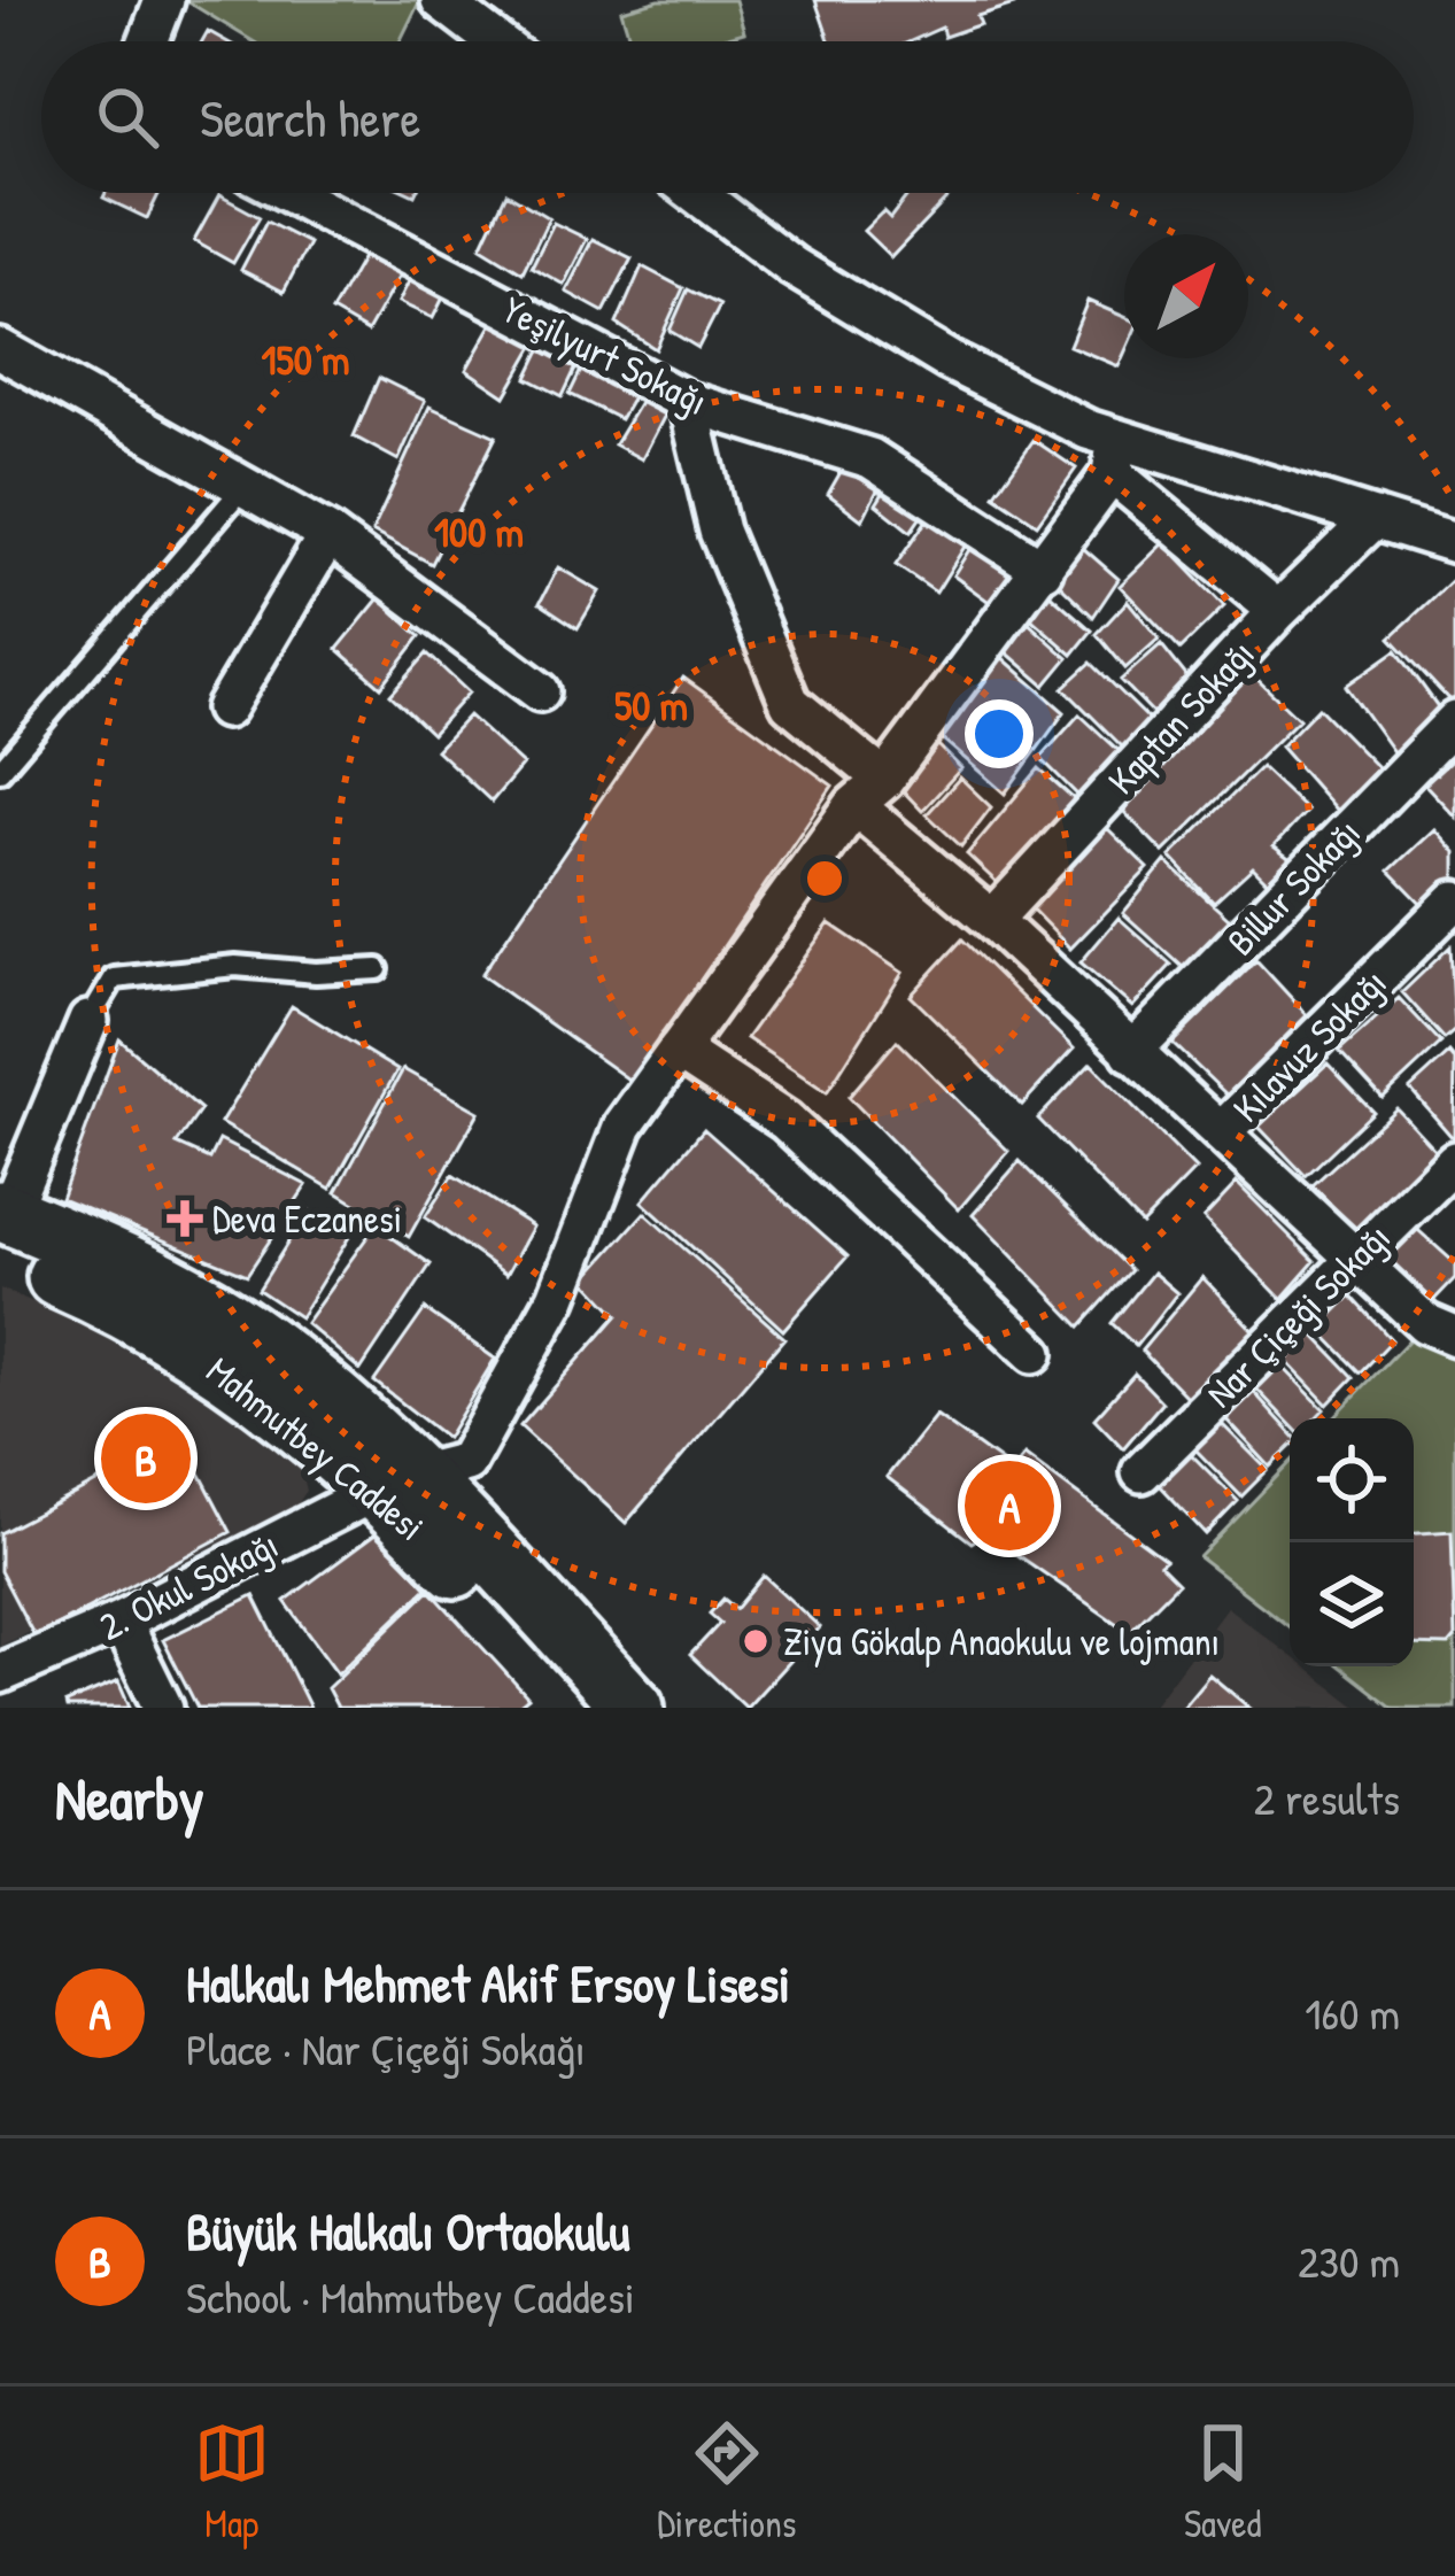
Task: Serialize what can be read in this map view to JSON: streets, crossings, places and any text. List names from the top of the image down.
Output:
{
  "streets": {
    "main road": ["Mahmutbey Caddesi"],
    "street": [
      "Yeşilyurt Sokağı",
      "Kaptan Sokağı",
      "Billur Sokağı",
      "Kılavuz Sokağı",
      "Nar Çiçeği Sokağı",
      "2. Okul Sokağı"
    ]
  },
  "crossings": [
    ["Yeşilyurt Sokağı", "2. Okul Sokağı"],
    ["Mahmutbey Caddesi", "2. Okul Sokağı"]
  ],
  "places": {
    "health": ["Deva Eczanesi"],
    "other": ["Ziya Gökalp Anaokulu ve lojmanı"]
  },
  "north": "top right",
  "page": {
    "search": "Search here",
    "pins": ["B", "A"],
    "heading": ["Nearby", "2 results"],
    "list": [
      {
        "mark": "A",
        "name": "Halkalı Mehmet Akif Ersoy Lisesi",
        "note": "Place · Nar Çiçeği Sokağı",
        "value": "160 m"
      },
      {
        "mark": "B",
        "name": "Büyük Halkalı Ortaokulu",
        "note": "School · Mahmutbey Caddesi",
        "value": "230 m"
      }
    ],
    "nav": ["Map", "Directions", "Saved"]
  },
  "rings": ["150 m", "100 m", "50 m"]
}
